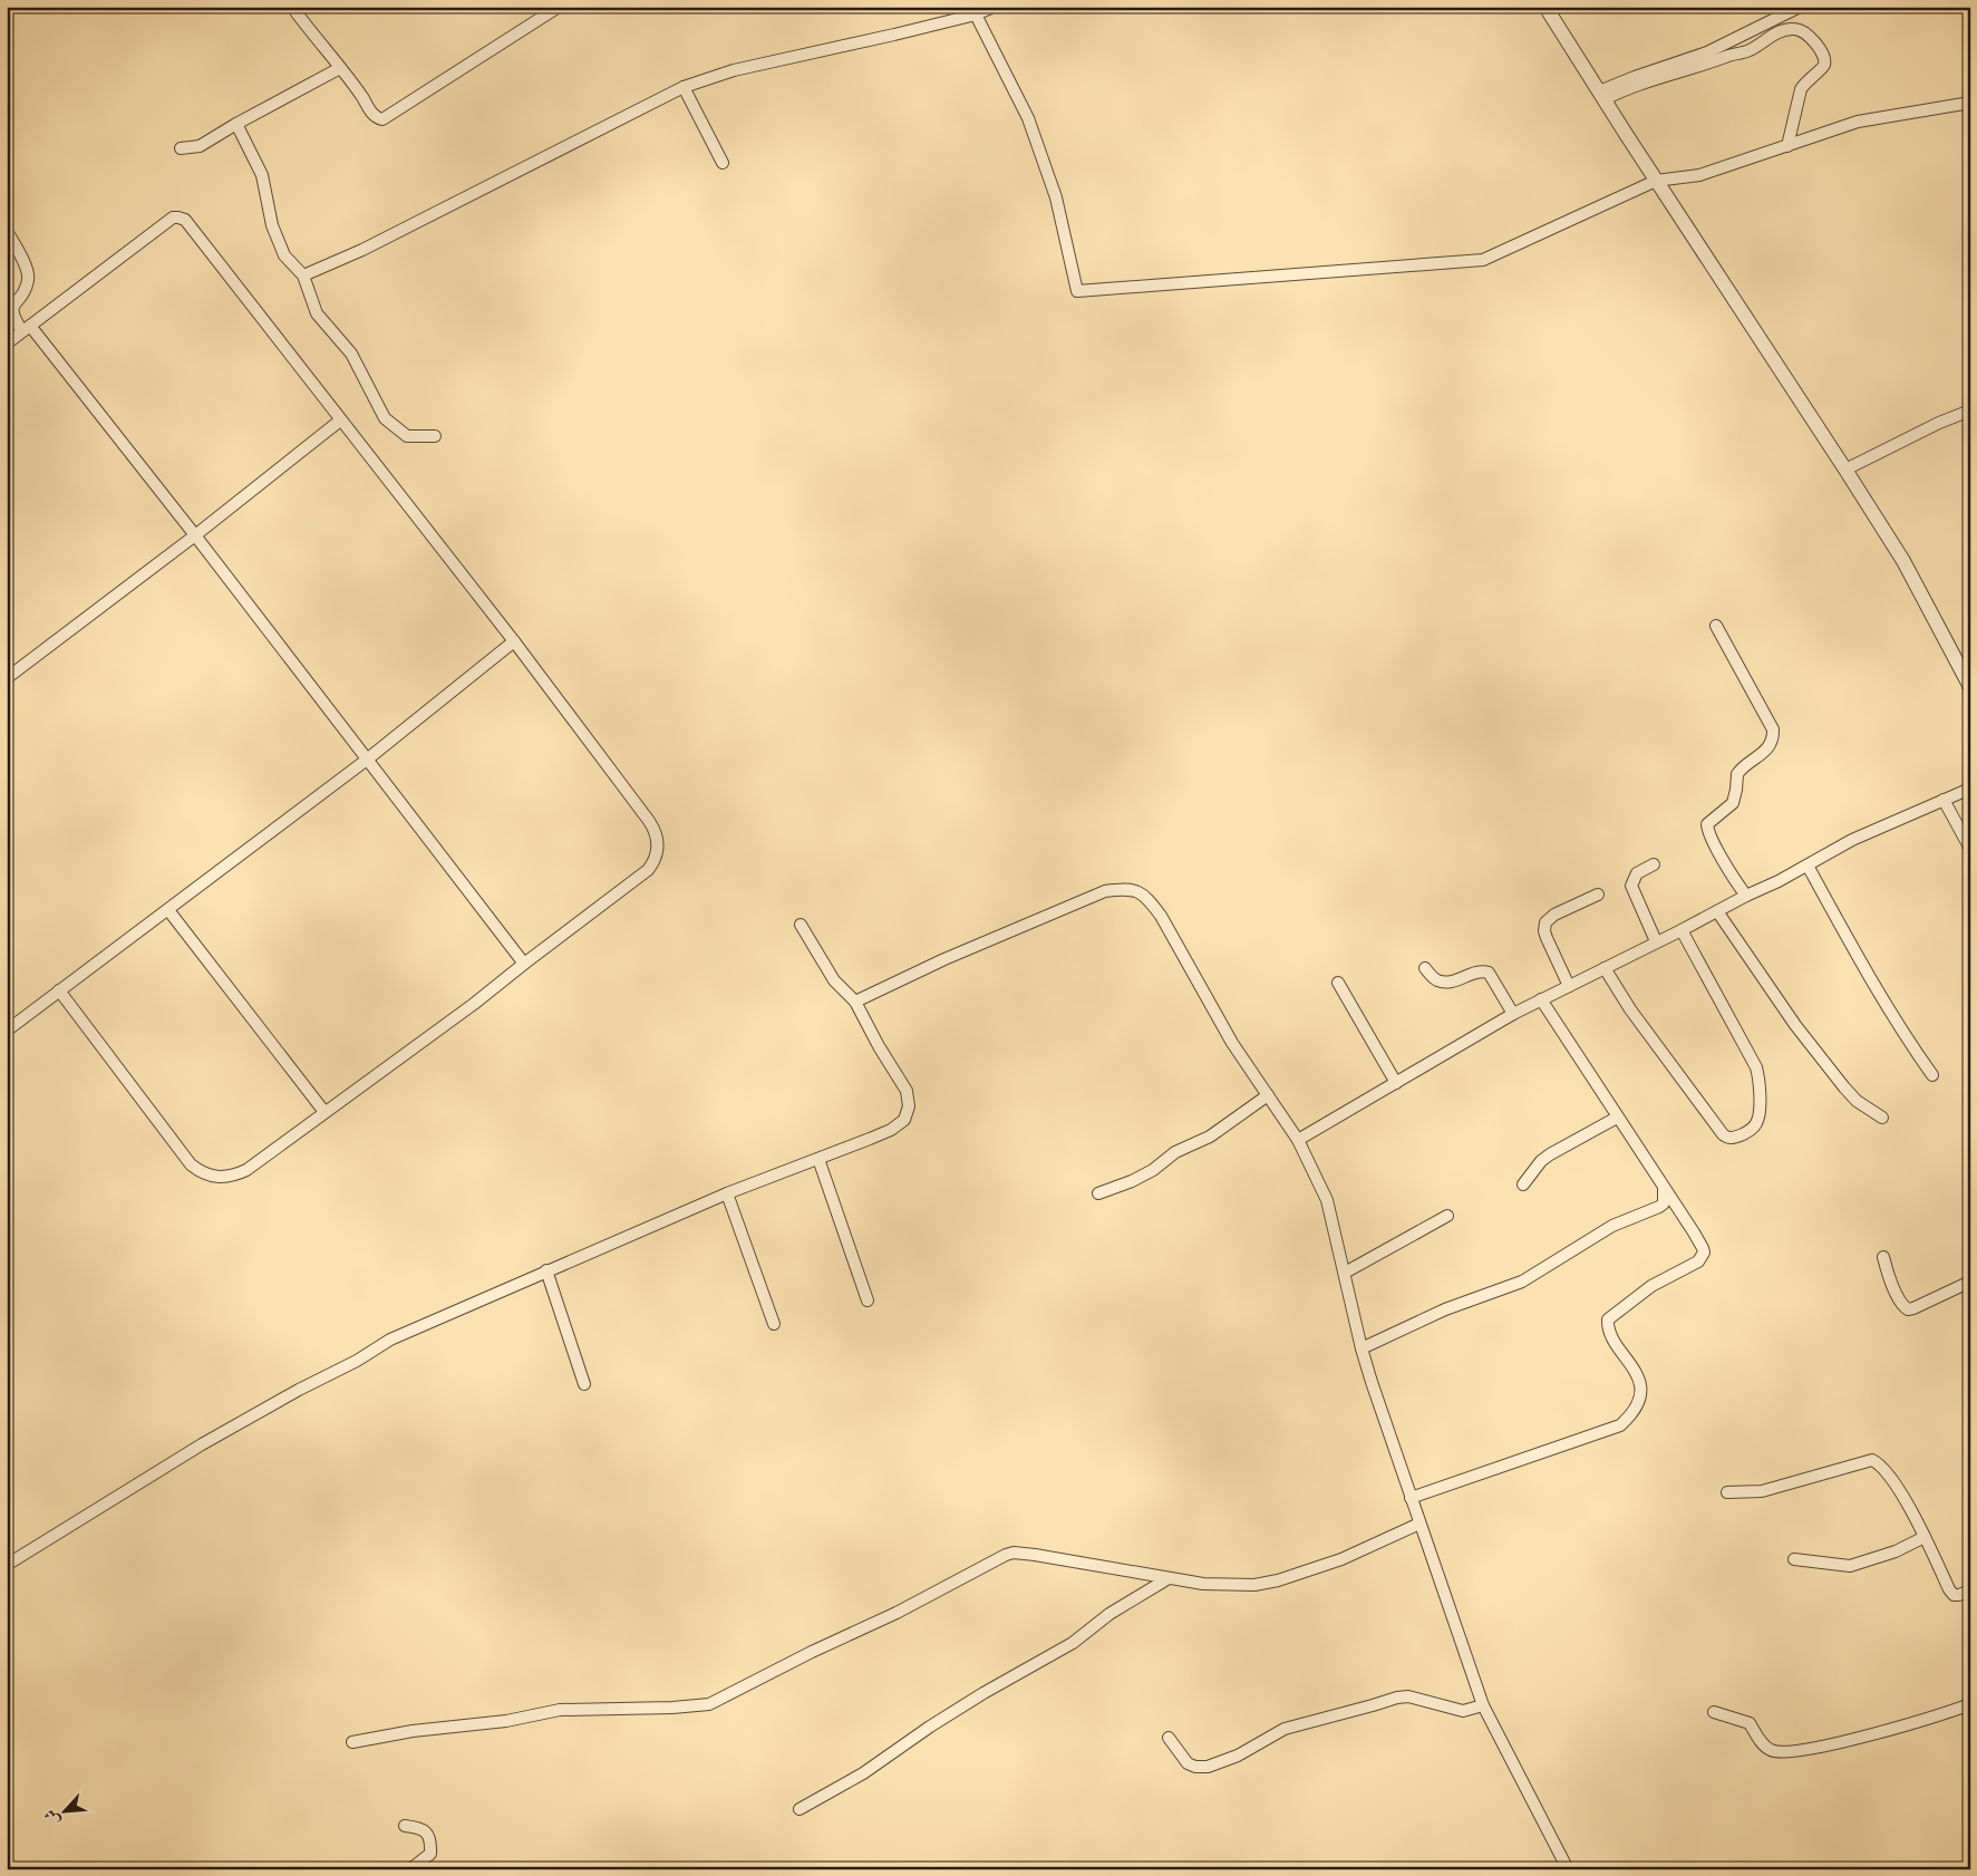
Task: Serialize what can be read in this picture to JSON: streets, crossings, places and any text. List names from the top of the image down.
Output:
{
  "north": "bottom left"
}
